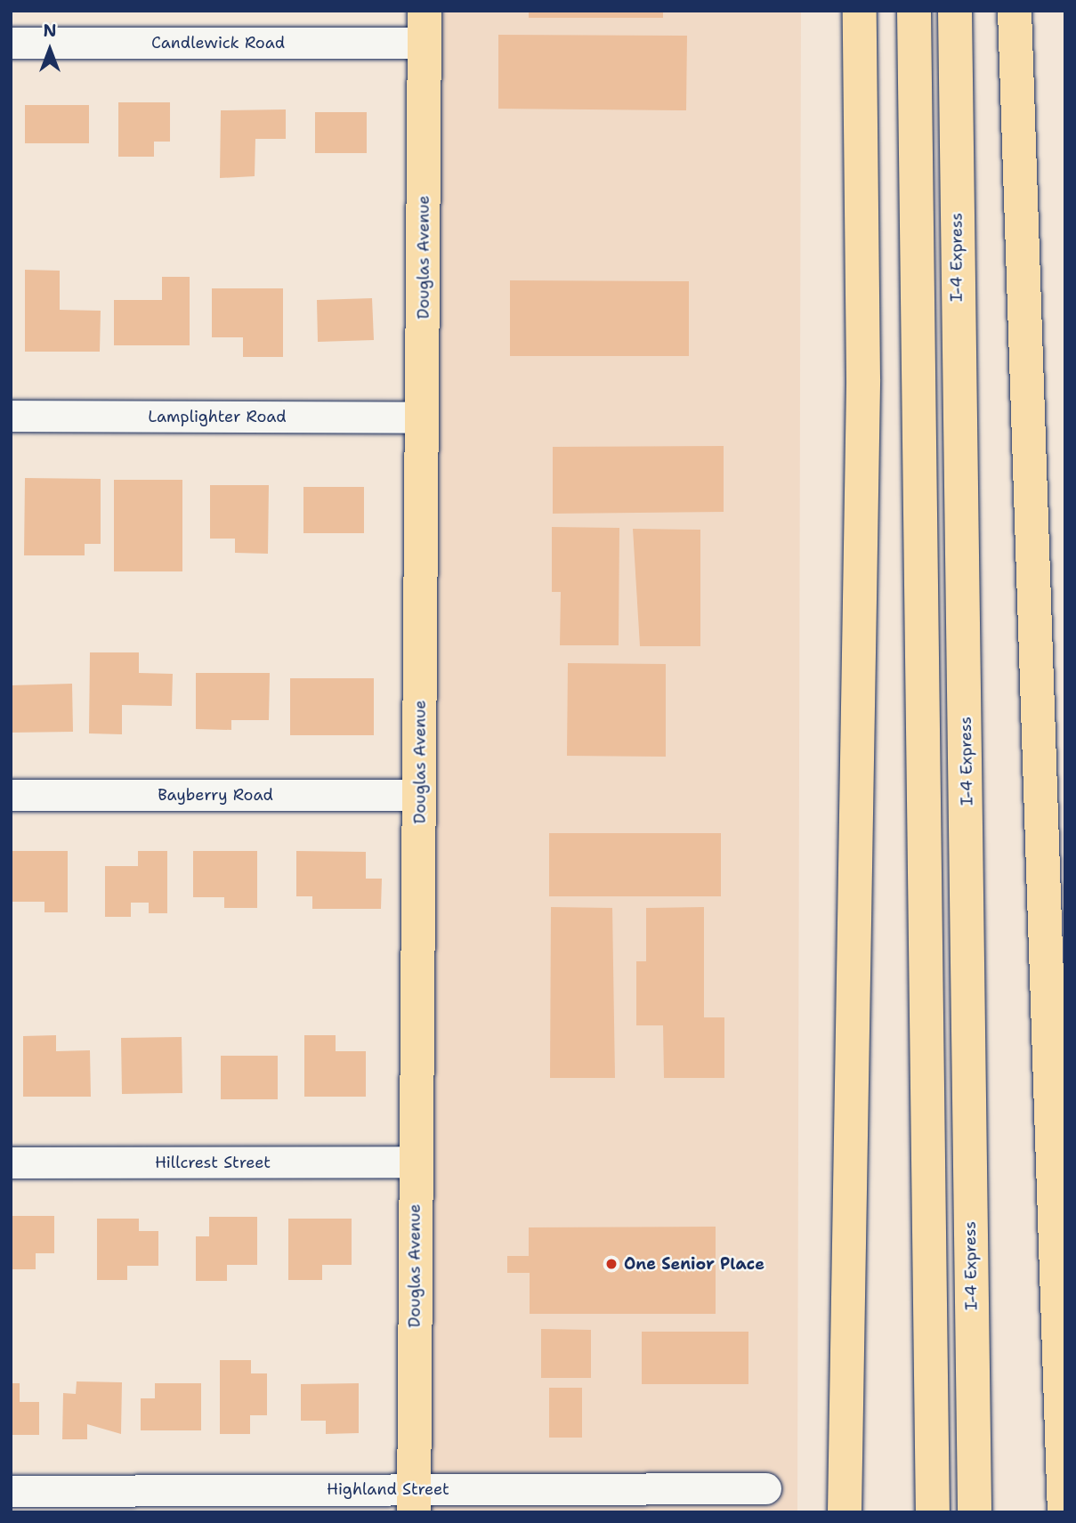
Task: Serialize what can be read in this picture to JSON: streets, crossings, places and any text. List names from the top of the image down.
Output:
{
  "streets": {
    "main road": ["Douglas Avenue", "I-4 Express"],
    "street": [
      "Candlewick Road",
      "Lamplighter Road",
      "Bayberry Road",
      "Hillcrest Street",
      "Highland Street"
    ]
  },
  "crossings": [
    ["Candlewick Road", "Douglas Avenue"],
    ["Douglas Avenue", "Lamplighter Road"],
    ["Douglas Avenue", "Bayberry Road"],
    ["Douglas Avenue", "Hillcrest Street"],
    ["Douglas Avenue", "Highland Street"]
  ],
  "places": ["One Senior Place"],
  "north": "top"
}
